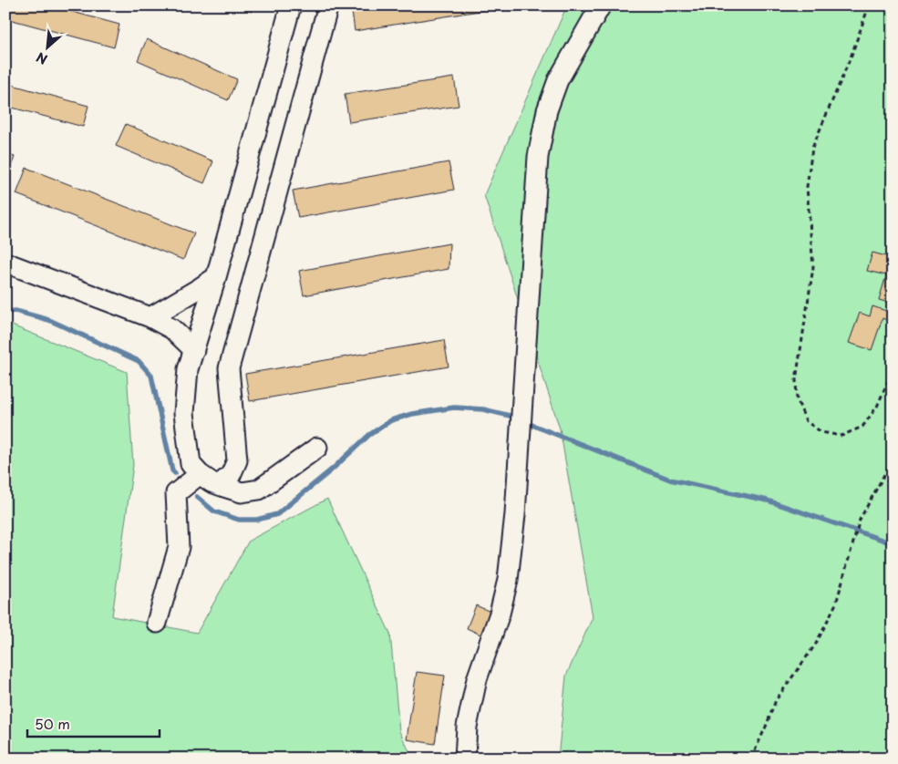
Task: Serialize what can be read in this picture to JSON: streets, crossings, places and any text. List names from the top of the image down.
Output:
{
  "scale_bar": "50 m",
  "north": "bottom left"
}
